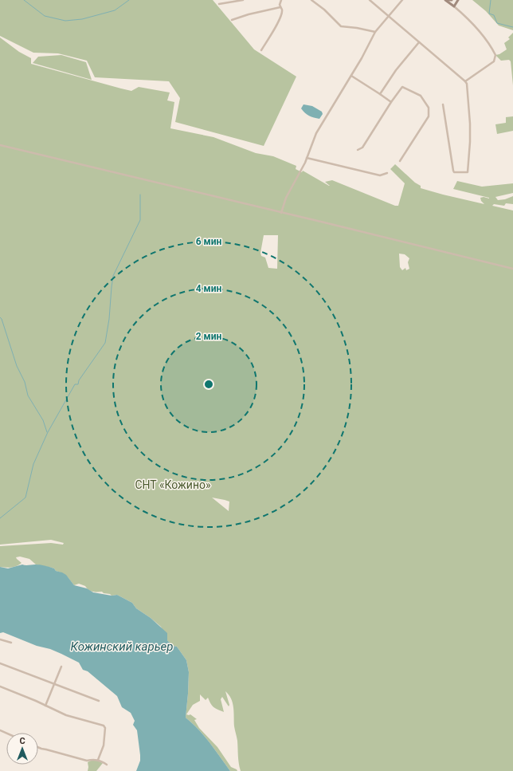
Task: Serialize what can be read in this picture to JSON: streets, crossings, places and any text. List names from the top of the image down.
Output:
{
  "water": ["Кожинский карьер"],
  "parks": ["СНТ «Кожино»"],
  "north": "top",
  "rings": ["6 мин", "4 мин", "2 мин"]
}
